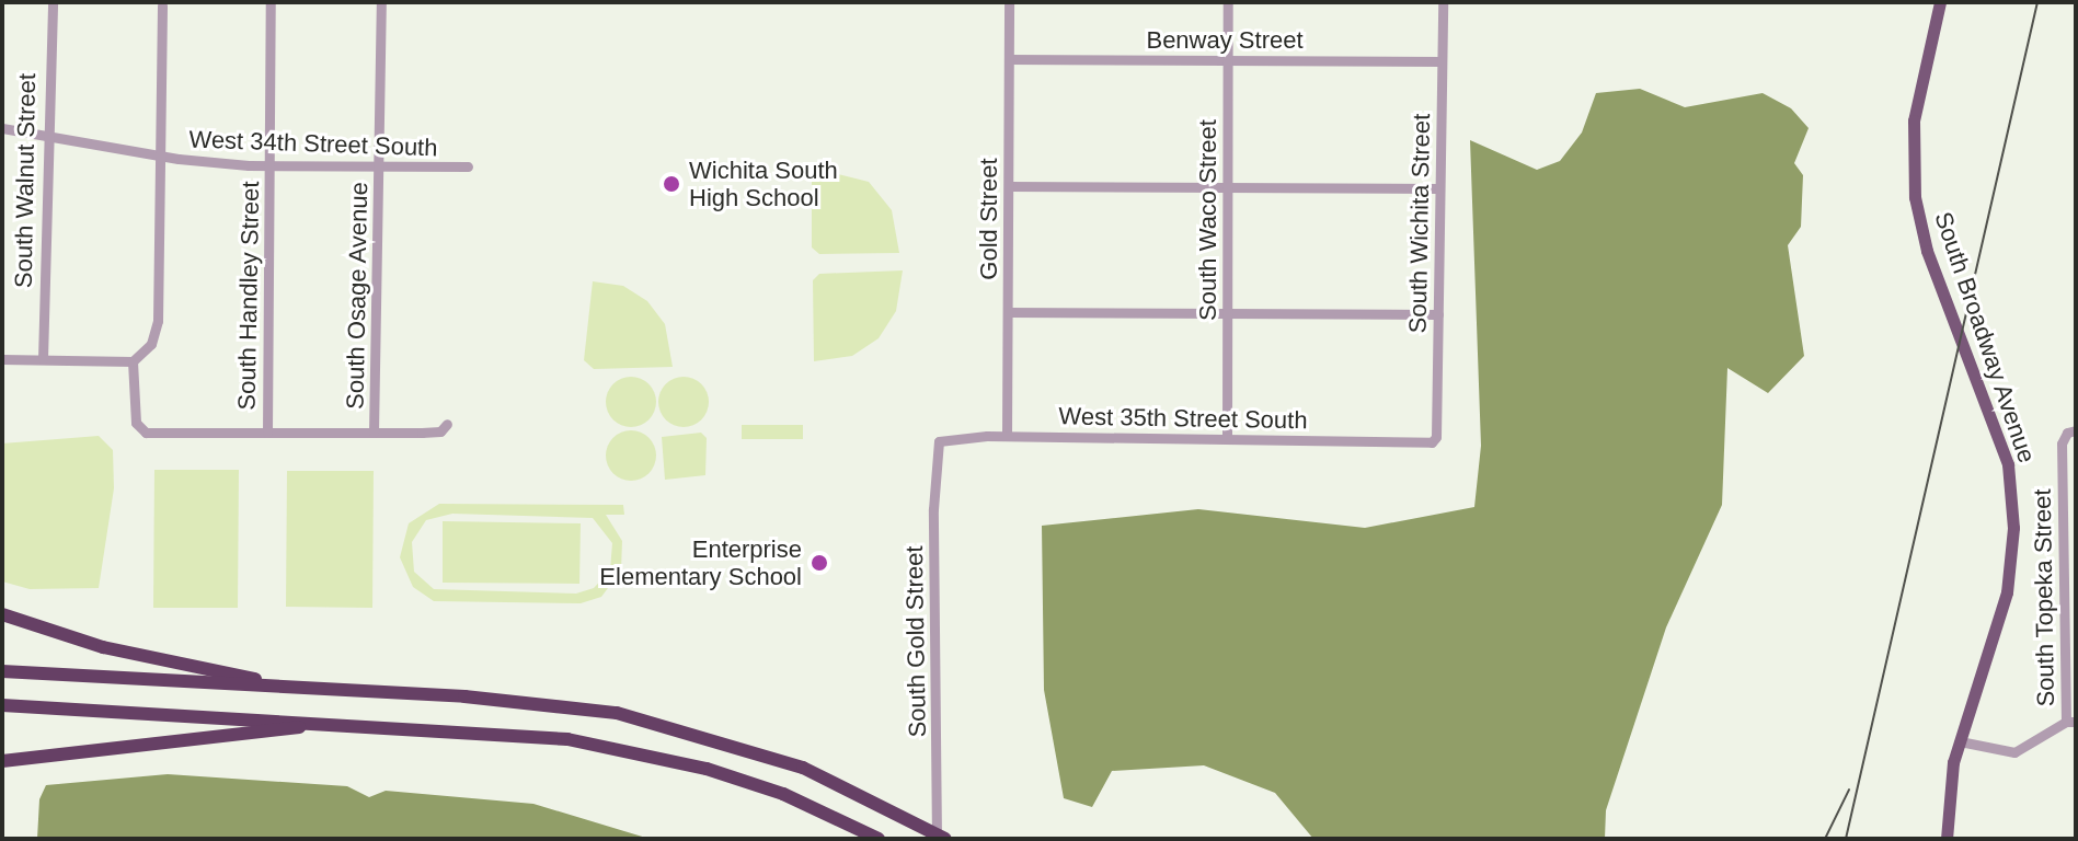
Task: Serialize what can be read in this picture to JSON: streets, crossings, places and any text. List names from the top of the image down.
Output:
{
  "streets": {
    "main road": ["South Broadway Avenue"],
    "street": [
      "Benway Street",
      "West 34th Street South",
      "South Walnut Street",
      "Gold Street",
      "South Waco Street",
      "South Wichita Street",
      "South Handley Street",
      "South Osage Avenue",
      "West 35th Street South",
      "South Topeka Street",
      "South Gold Street"
    ]
  },
  "crossings": [
    ["Benway Street", "Gold Street"],
    ["Benway Street", "South Waco Street"],
    ["Benway Street", "South Wichita Street"],
    ["West 34th Street South", "South Walnut Street"],
    ["West 34th Street South", "South Handley Street"],
    ["West 34th Street South", "South Osage Avenue"],
    ["Gold Street", "West 35th Street South"],
    ["South Waco Street", "West 35th Street South"],
    ["South Wichita Street", "West 35th Street South"],
    ["West 35th Street South", "South Gold Street"]
  ],
  "places": ["Wichita South High School", "Enterprise Elementary School"]
}
